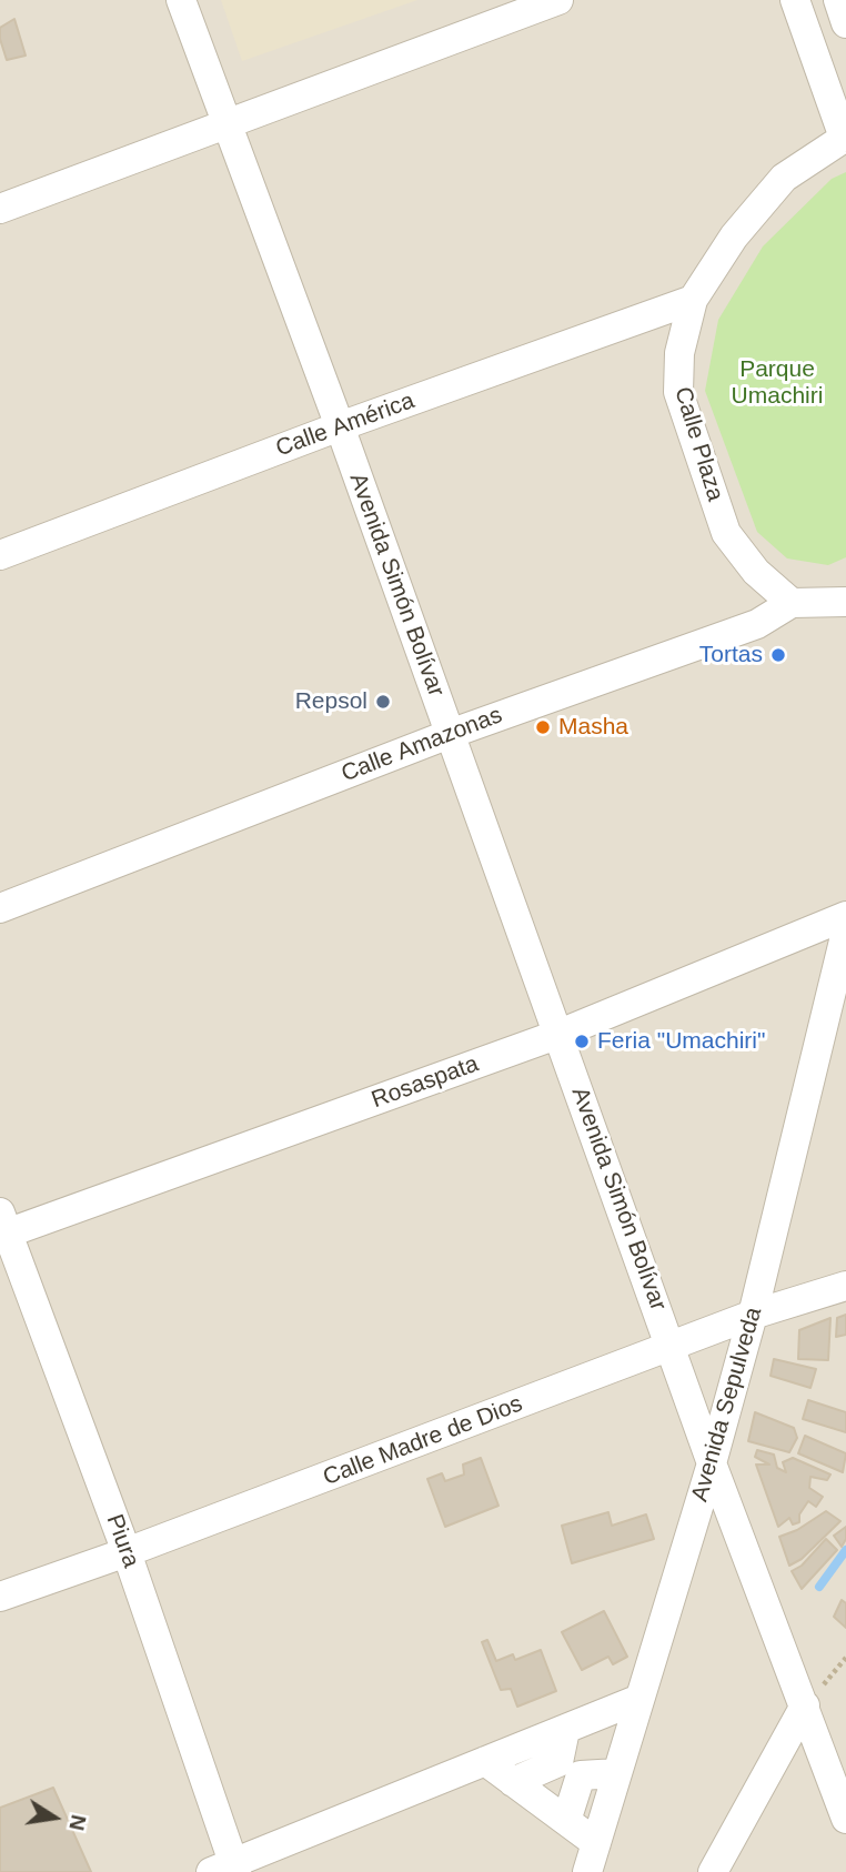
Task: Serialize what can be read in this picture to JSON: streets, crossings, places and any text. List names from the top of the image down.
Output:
{
  "streets": {
    "street": [
      "Calle América",
      "Calle Plaza",
      "Avenida Simón Bolívar",
      "Calle Amazonas",
      "Rosaspata",
      "Avenida Sepulveda",
      "Calle Madre de Dios",
      "Piura"
    ]
  },
  "crossings": [
    ["Calle América", "Calle Plaza"],
    ["Calle América", "Avenida Simón Bolívar"],
    ["Calle Plaza", "Calle Amazonas"],
    ["Avenida Simón Bolívar", "Calle Amazonas"],
    ["Avenida Simón Bolívar", "Rosaspata"],
    ["Avenida Simón Bolívar", "Avenida Sepulveda"],
    ["Avenida Simón Bolívar", "Calle Madre de Dios"],
    ["Rosaspata", "Piura"],
    ["Avenida Sepulveda", "Calle Madre de Dios"],
    ["Calle Madre de Dios", "Piura"]
  ],
  "parks": ["Parque Umachiri"],
  "places": [
    "Tortas",
    "Repsol",
    "Masha",
    "Feria \"Umachiri\""
  ],
  "north": "right"
}
